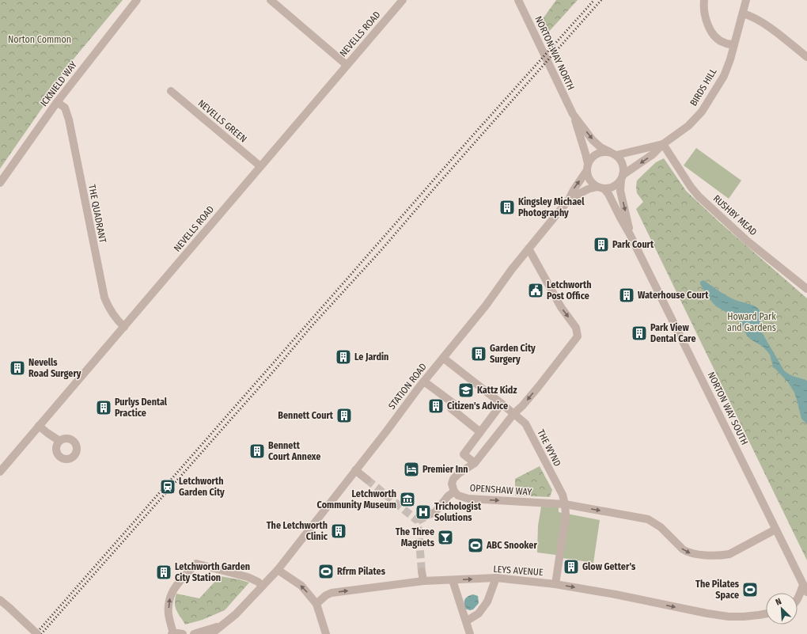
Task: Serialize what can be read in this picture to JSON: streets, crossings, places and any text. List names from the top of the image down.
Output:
{
  "streets": {
    "street": [
      "NEVELLS ROAD",
      "NORTON WAY NORTH",
      "ICKNIELD WAY",
      "BIRDS HILL",
      "NEVELLS GREEN",
      "THE QUADRANT",
      "RUSHBY MEAD",
      "STATION ROAD",
      "NORTON WAY SOUTH",
      "THE WYND",
      "OPENSHAW WAY",
      "LEYS AVENUE"
    ]
  },
  "crossings": [
    ["NEVELLS ROAD", "NEVELLS GREEN"],
    ["NEVELLS ROAD", "THE QUADRANT"],
    ["NORTON WAY NORTH", "BIRDS HILL"],
    ["NORTON WAY NORTH", "STATION ROAD"],
    ["NORTON WAY NORTH", "NORTON WAY SOUTH"],
    ["ICKNIELD WAY", "THE QUADRANT"],
    ["BIRDS HILL", "RUSHBY MEAD"],
    ["BIRDS HILL", "STATION ROAD"],
    ["BIRDS HILL", "NORTON WAY SOUTH"],
    ["STATION ROAD", "NORTON WAY SOUTH"],
    ["STATION ROAD", "THE WYND"],
    ["STATION ROAD", "OPENSHAW WAY"],
    ["NORTON WAY SOUTH", "OPENSHAW WAY"],
    ["THE WYND", "OPENSHAW WAY"],
    ["THE WYND", "LEYS AVENUE"]
  ],
  "one_way": ["LEYS AVENUE"],
  "parks": ["Norton Common", "Howard Park and Gardens"],
  "places": {
    "building": [
      "Kingsley Michael Photography",
      "Park Court",
      "Waterhouse Court",
      "Park View Dental Care",
      "Garden City Surgery",
      "Le Jardin",
      "Nevells Road Surgery",
      "Citizen's Advice",
      "Purlys Dental Practice",
      "Bennett Court",
      "Bennett Court Annexe",
      "The Letchworth Clinic",
      "Glow Getter's",
      "Letchworth Garden City Station"
    ],
    "public building": ["Letchworth Post Office"],
    "school or university": ["Kattz Kidz"],
    "hotel": ["Premier Inn"],
    "station": ["Letchworth Garden City"],
    "museum": ["Letchworth Community Museum"],
    "hospital": ["Trichologist Solutions"],
    "bar": ["The Three Magnets"],
    "sports": ["ABC Snooker", "Rfrm Pilates", "The Pilates Space"]
  },
  "north": "top left"
}
